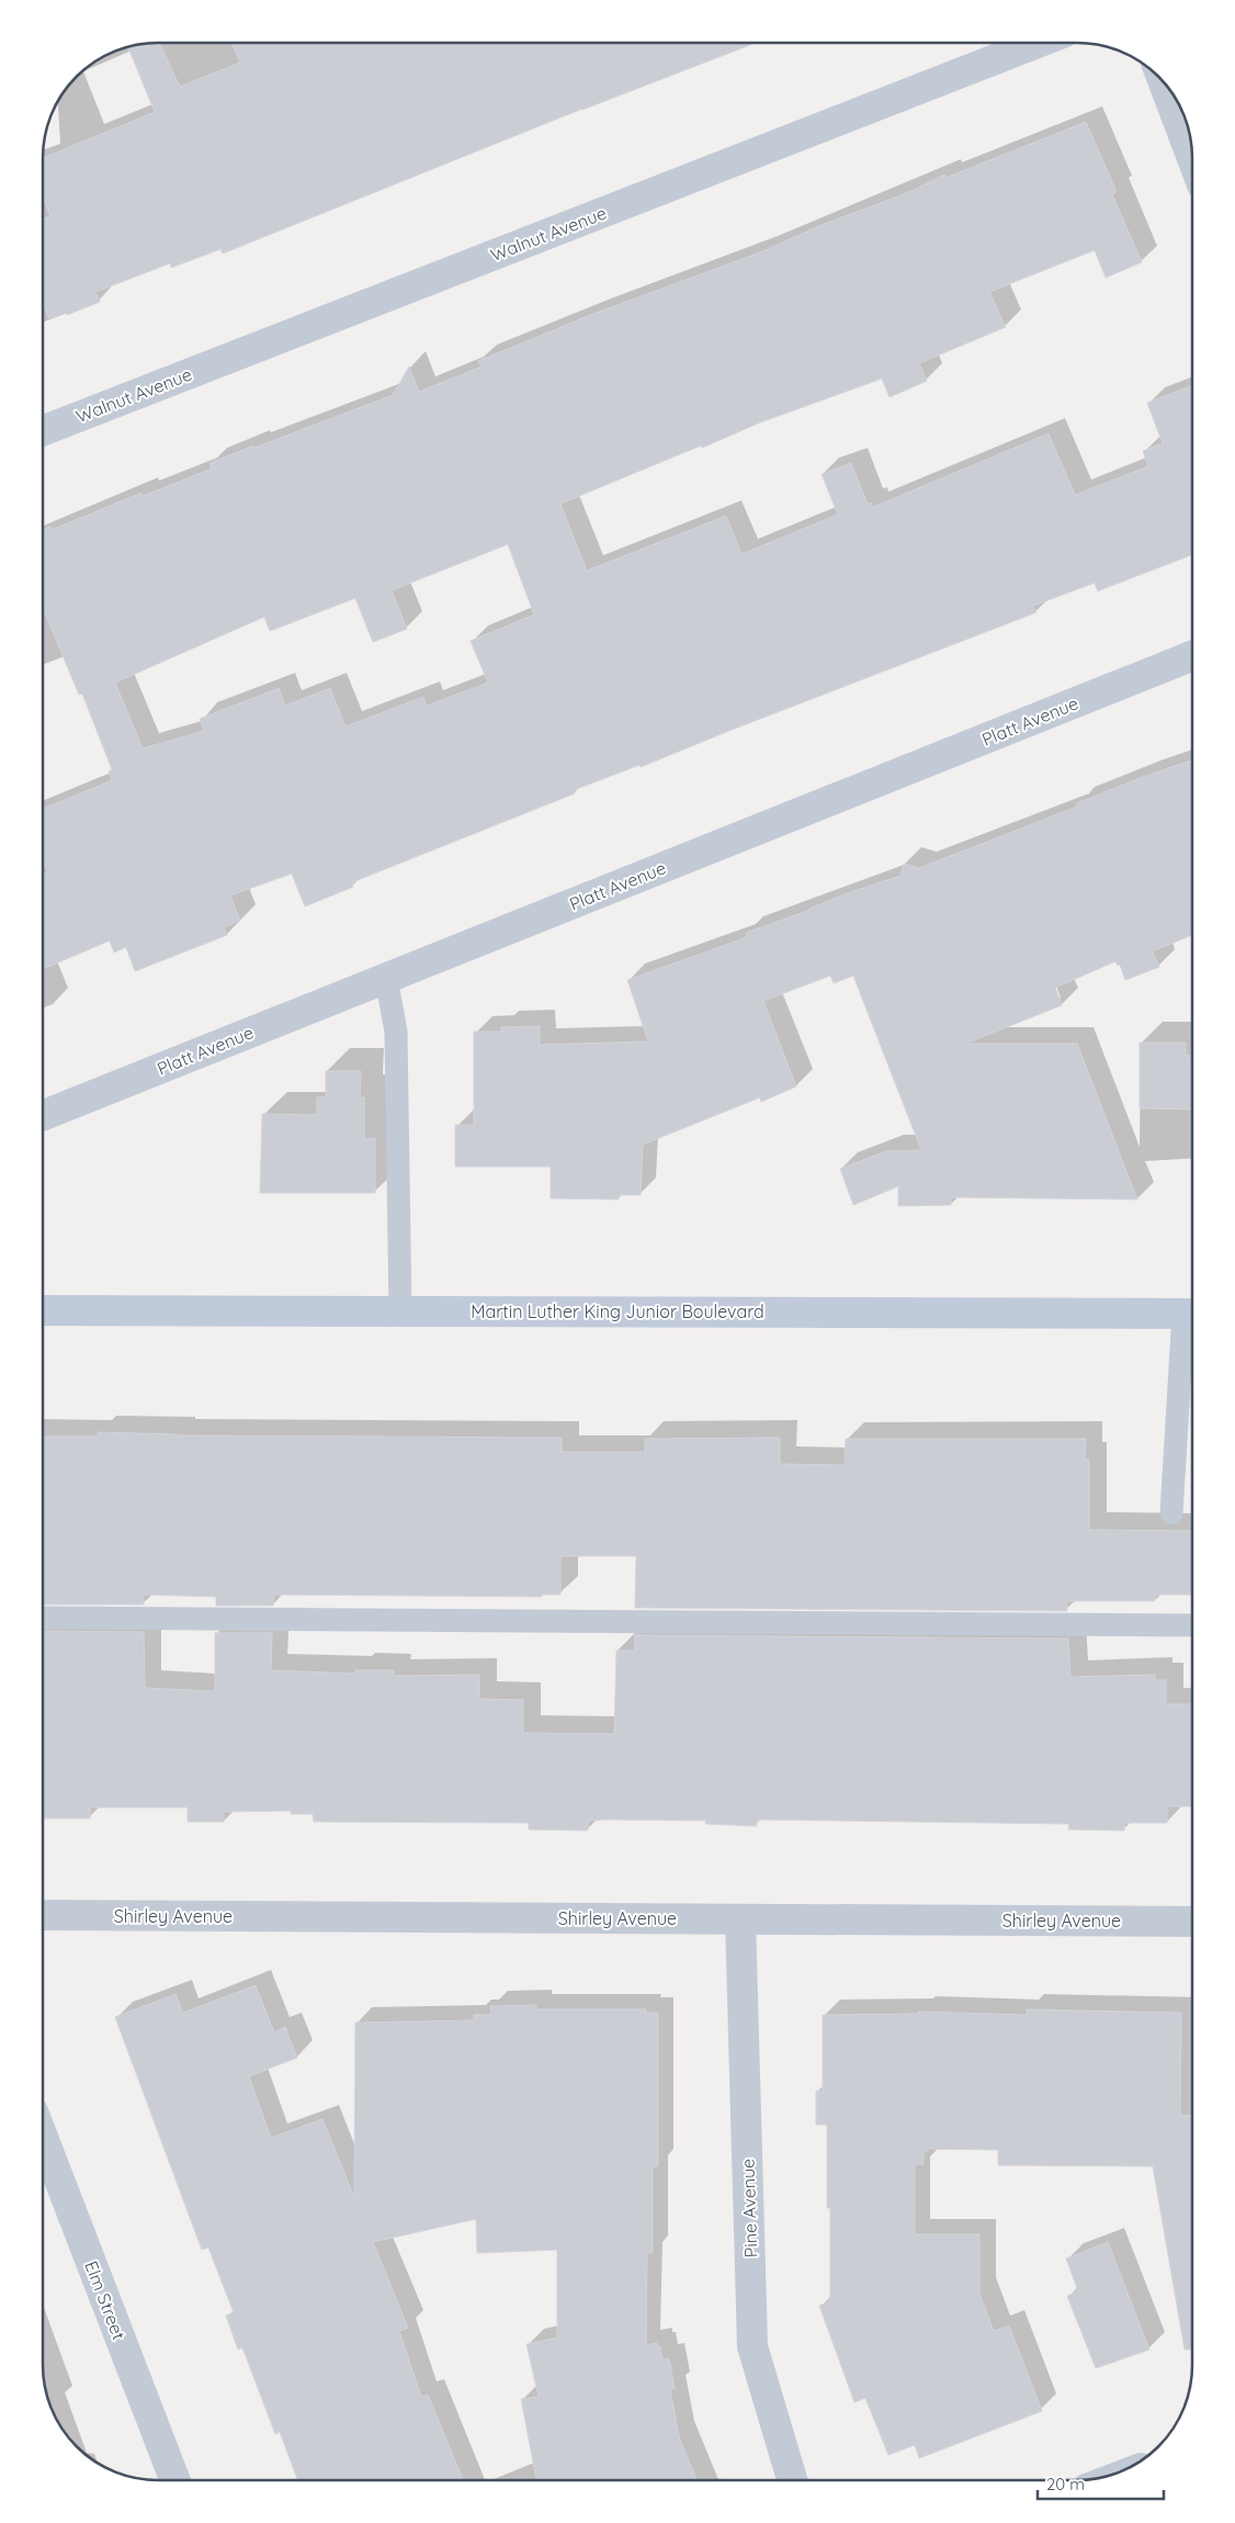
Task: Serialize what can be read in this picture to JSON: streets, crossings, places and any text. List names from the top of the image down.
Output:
{
  "streets": {
    "main road": ["Martin Luther King Junior Boulevard"],
    "street": [
      "Walnut Avenue",
      "Platt Avenue",
      "Shirley Avenue",
      "Pine Avenue",
      "Elm Street"
    ]
  },
  "crossings": [
    ["Shirley Avenue", "Pine Avenue"]
  ],
  "scale_bar": "20 m"
}
